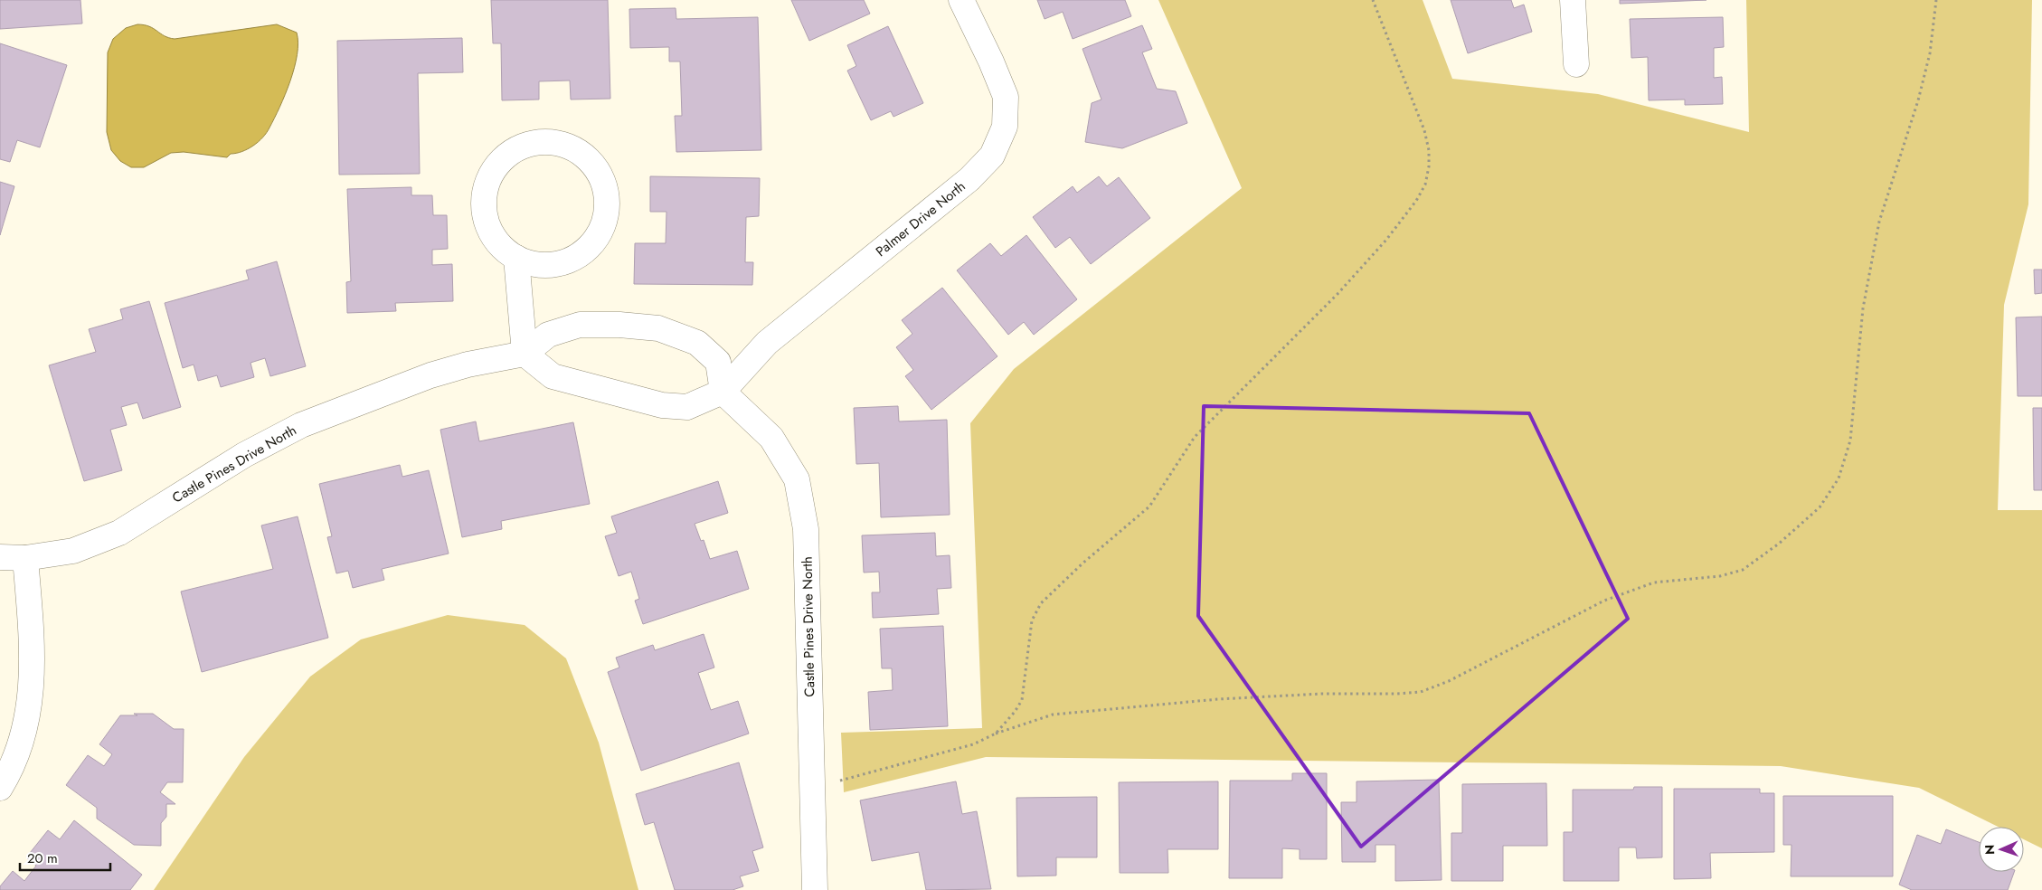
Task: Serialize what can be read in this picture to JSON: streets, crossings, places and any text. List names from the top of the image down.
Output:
{
  "streets": {
    "street": ["Palmer Drive North", "Castle Pines Drive North"]
  },
  "crossings": [
    ["Palmer Drive North", "Castle Pines Drive North"]
  ],
  "scale_bar": "20 m",
  "north": "left"
}
